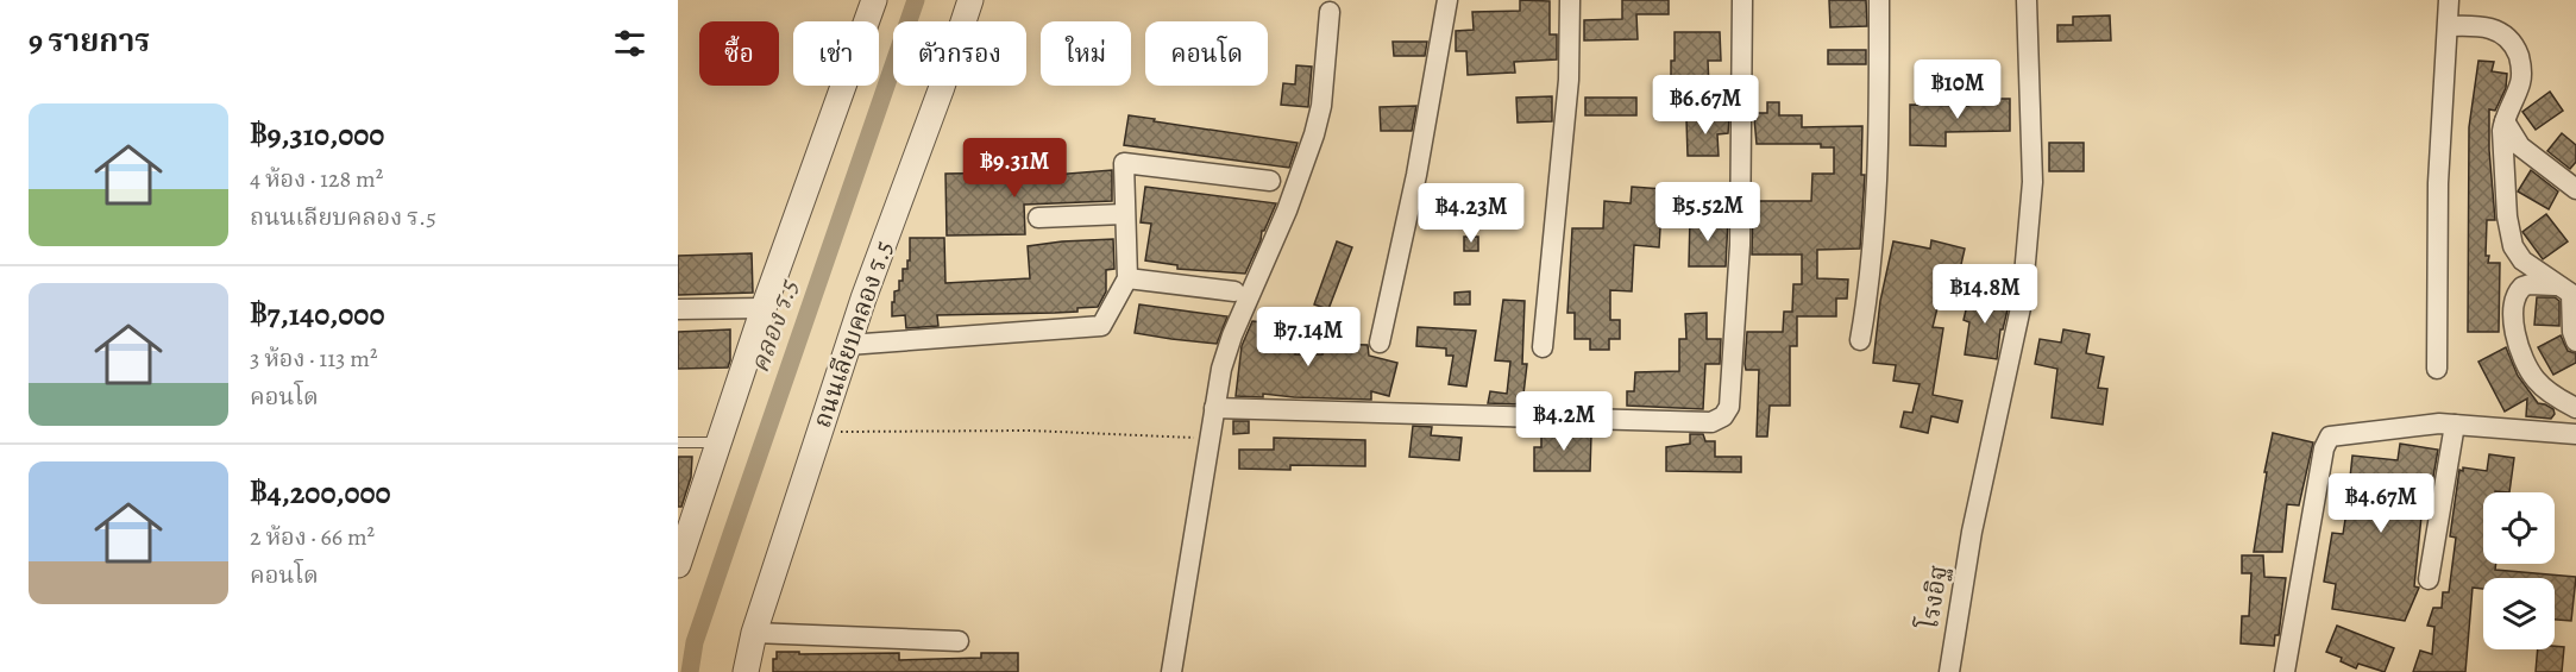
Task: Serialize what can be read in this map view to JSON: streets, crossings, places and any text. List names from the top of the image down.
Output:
{
  "streets": {
    "street": ["ถนนเลียบคลอง ร.5", "โรงอิฐ"]
  },
  "water": ["คลอง ร.5"],
  "page": {
    "heading": "9 รายการ",
    "chip": [
      "ซื้อ",
      "เช่า",
      "ตัวกรอง",
      "ใหม่",
      "คอนโด"
    ],
    "price": [
      "฿10M",
      "฿6.67M",
      "฿9.31M",
      "฿5.52M",
      "฿4.23M",
      "฿14.8M",
      "฿7.14M",
      "฿4.2M",
      "฿4.67M"
    ],
    "list": [
      {
        "name": "฿9,310,000",
        "note": "4 ห้อง · 128 m² · ถนนเลียบคลอง ร.5"
      },
      {
        "name": "฿7,140,000",
        "note": "3 ห้อง · 113 m² · คอนโด"
      },
      {
        "name": "฿4,200,000",
        "note": "2 ห้อง · 66 m² · คอนโด"
      }
    ]
  }
}
